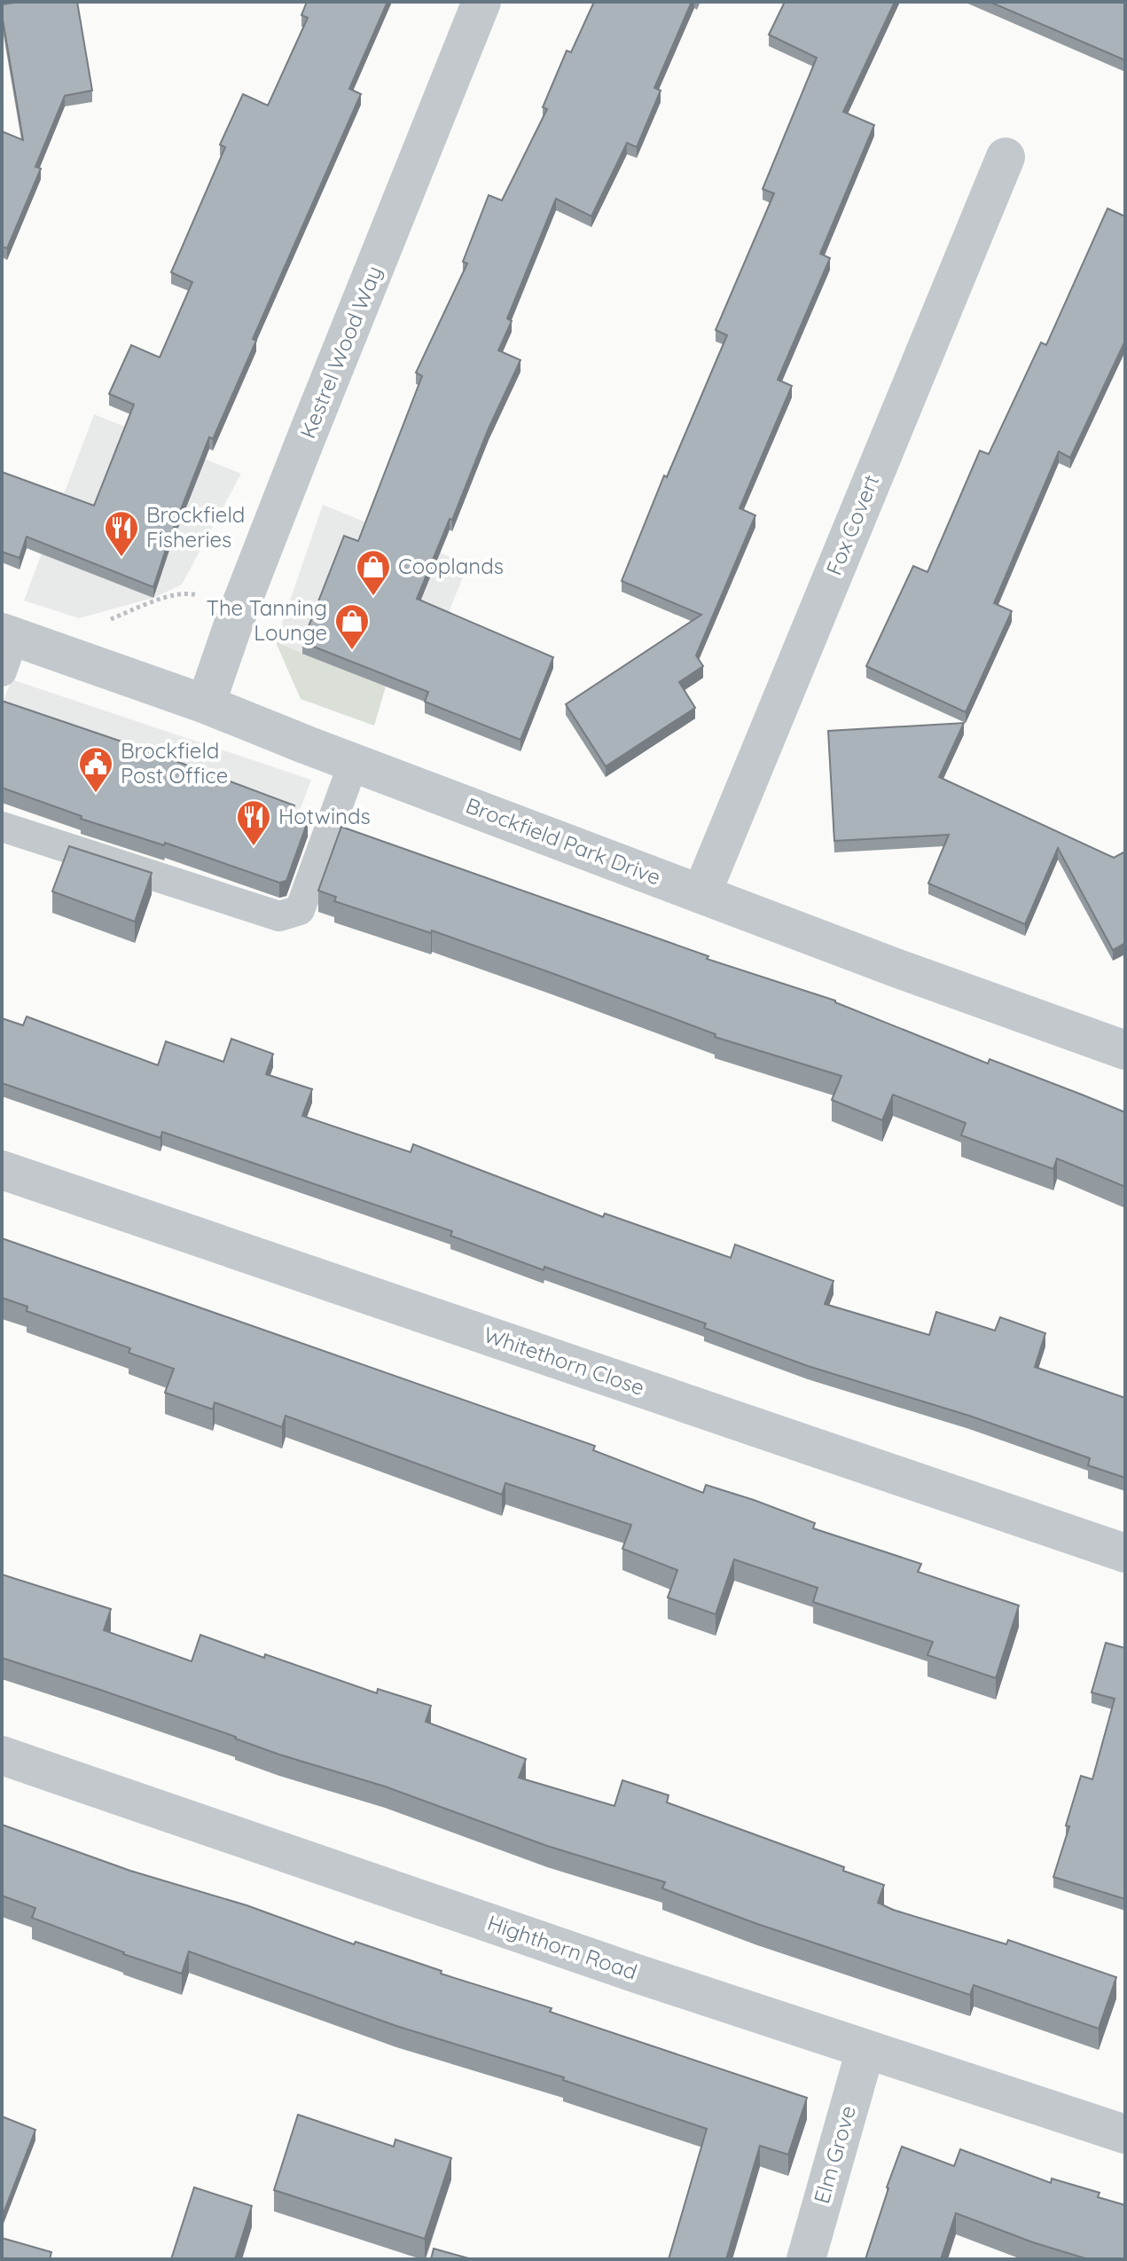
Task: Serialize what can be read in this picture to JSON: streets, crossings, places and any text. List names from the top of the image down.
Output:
{
  "streets": {
    "street": [
      "Kestrel Wood Way",
      "Fox Covert",
      "Brockfield Park Drive",
      "Whitethorn Close",
      "Highthorn Road",
      "Elm Grove"
    ]
  },
  "crossings": [
    ["Kestrel Wood Way", "Brockfield Park Drive"],
    ["Fox Covert", "Brockfield Park Drive"],
    ["Highthorn Road", "Elm Grove"]
  ],
  "places": {
    "restaurant": ["Brockfield Fisheries", "Hotwinds"],
    "shop": ["Cooplands", "The Tanning Lounge"],
    "public building": ["Brockfield Post Office"]
  }
}
